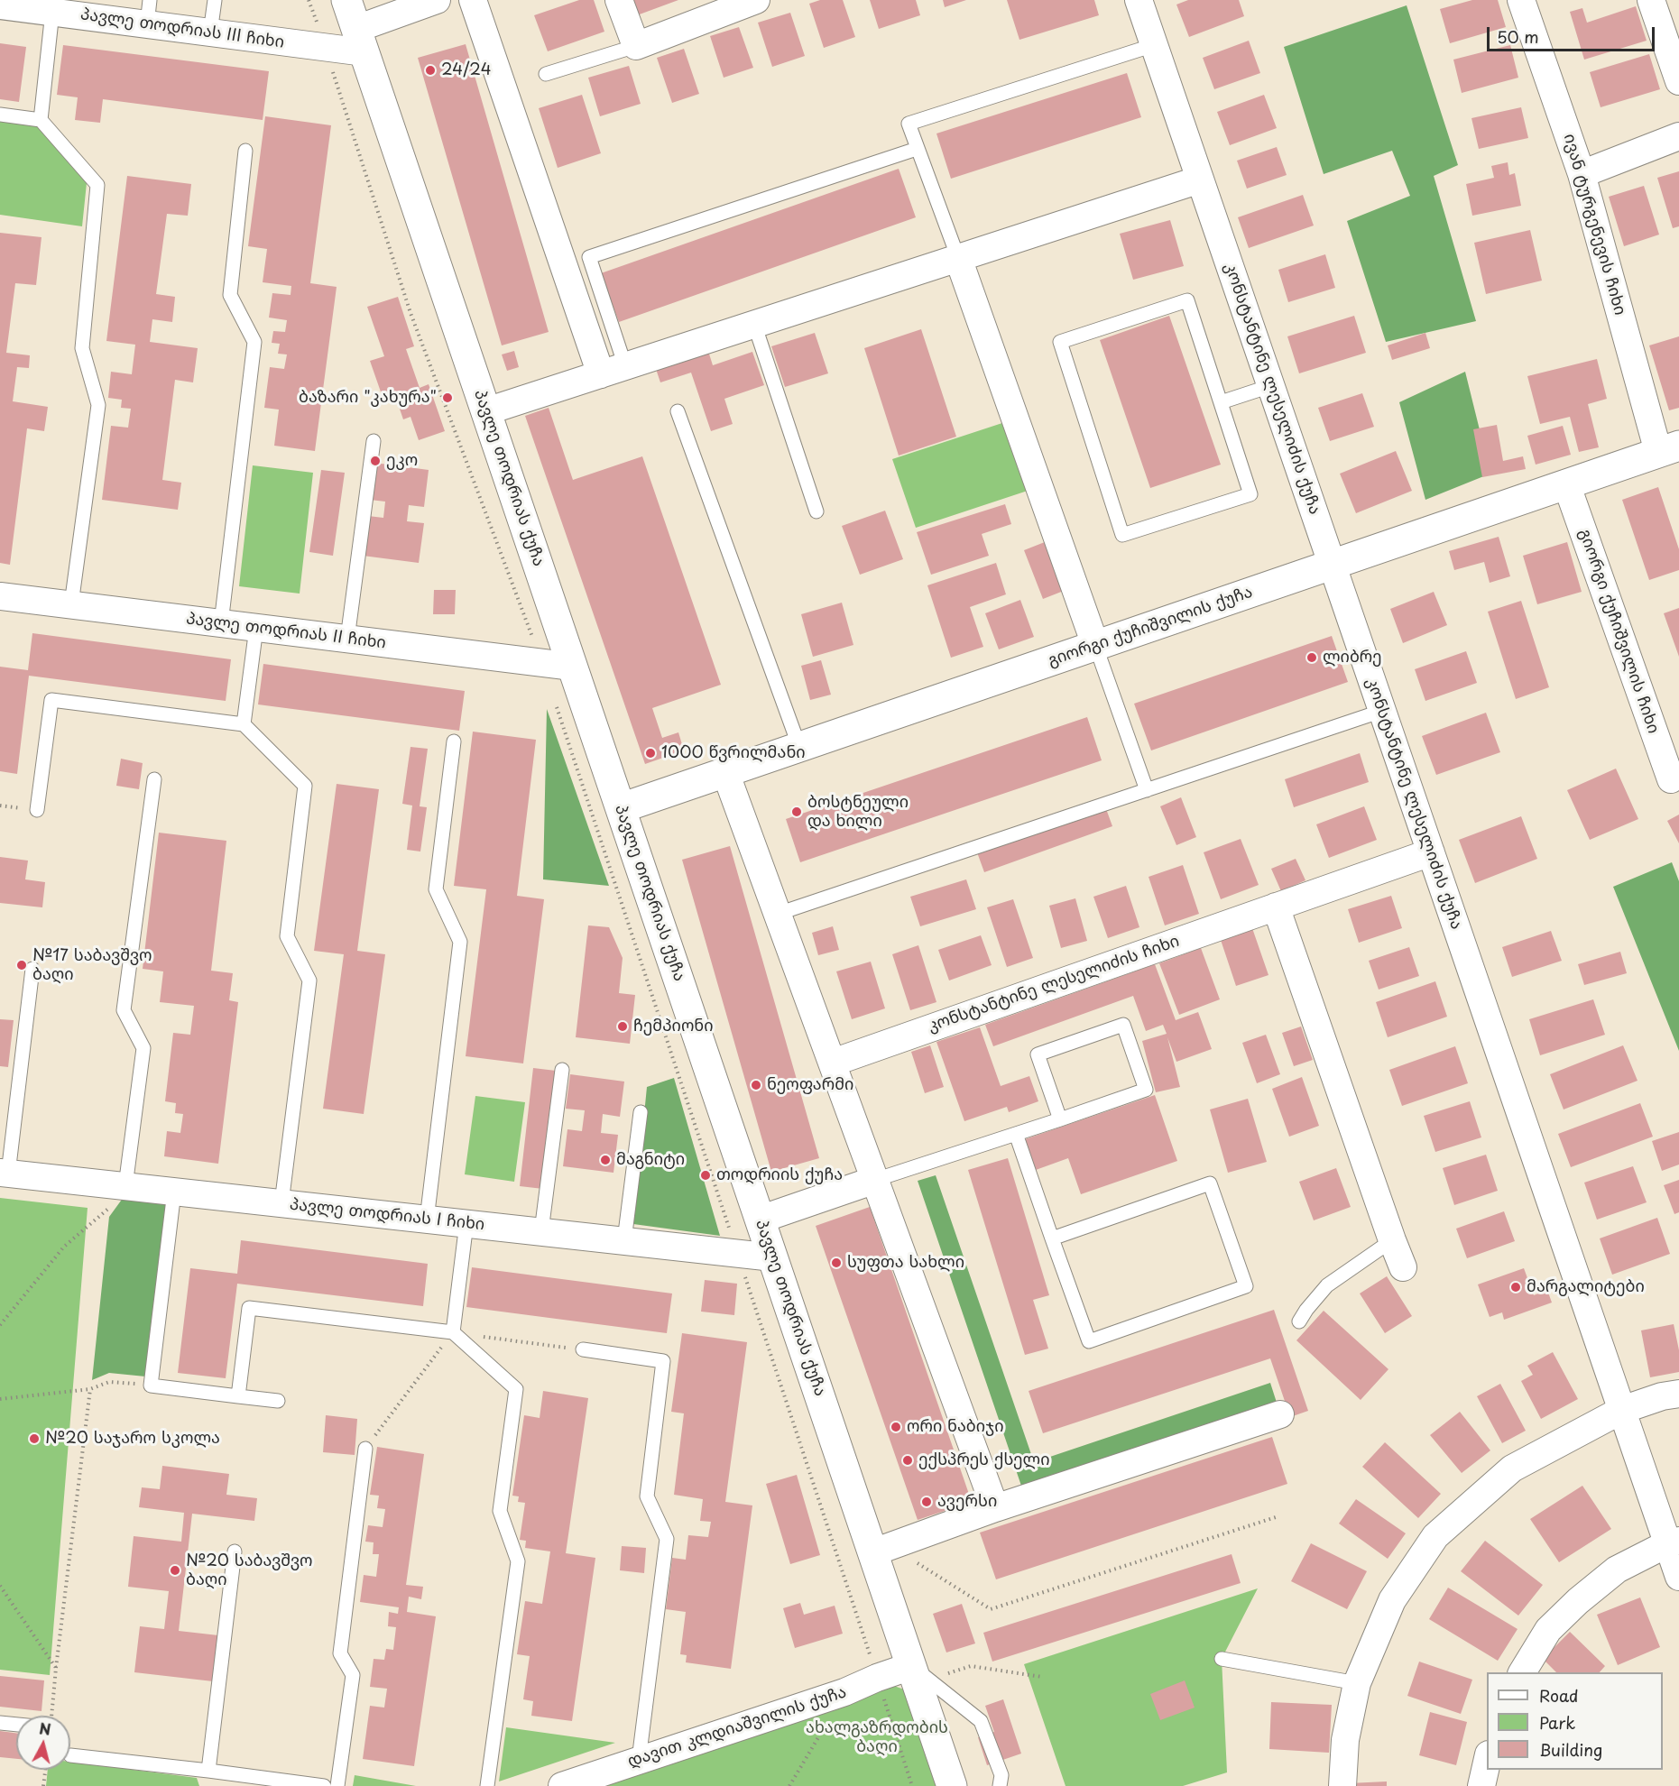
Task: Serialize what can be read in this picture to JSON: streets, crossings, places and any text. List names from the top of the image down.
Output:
{
  "streets": {
    "street": [
      "პავლე თოდრიას III ჩიხი",
      "ივან ტურგენევის ჩიხი",
      "კონსტანტინე ლესელიძის ქუჩა",
      "პავლე თოდრიას ქუჩა",
      "გიორგი ქუჩიშვილის ქუჩა",
      "პავლე თოდრიას II ჩიხი",
      "გიორგი ქუჩიშვილის ჩიხი",
      "კონსტანტინე ლესელიძის ჩიხი",
      "პავლე თოდრიას I ჩიხი",
      "დავით კლდიაშვილის ქუჩა"
    ]
  },
  "crossings": [
    ["პავლე თოდრიას III ჩიხი", "პავლე თოდრიას ქუჩა"],
    ["ივან ტურგენევის ჩიხი", "გიორგი ქუჩიშვილის ქუჩა"],
    ["კონსტანტინე ლესელიძის ქუჩა", "გიორგი ქუჩიშვილის ქუჩა"],
    ["კონსტანტინე ლესელიძის ქუჩა", "კონსტანტინე ლესელიძის ჩიხი"],
    ["პავლე თოდრიას ქუჩა", "გიორგი ქუჩიშვილის ქუჩა"],
    ["პავლე თოდრიას ქუჩა", "პავლე თოდრიას II ჩიხი"],
    ["პავლე თოდრიას ქუჩა", "პავლე თოდრიას I ჩიხი"],
    ["პავლე თოდრიას ქუჩა", "დავით კლდიაშვილის ქუჩა"],
    ["გიორგი ქუჩიშვილის ქუჩა", "გიორგი ქუჩიშვილის ჩიხი"]
  ],
  "parks": ["ახალგაზრდობის ბაღი"],
  "places": [
    "24/24",
    "ბაზარი \"კახურა\"",
    "ეკო",
    "ლიბრე",
    "1000 წვრილმანი",
    "ბოსტნეული და ხილი",
    "№17 საბავშვო ბაღი",
    "ჩემპიონი",
    "ნეოფარმი",
    "მაგნიტი",
    "თოდრიის ქუჩა",
    "სუფთა სახლი",
    "მარგალიტები",
    "ორი ნაბიჯი",
    "№20 საჯარო სკოლა",
    "ექსპრეს ქსელი",
    "ავერსი",
    "№20 საბავშვო ბაღი"
  ],
  "legend": ["Road", "Park", "Building"],
  "scale_bar": "50 m",
  "north": "top"
}
